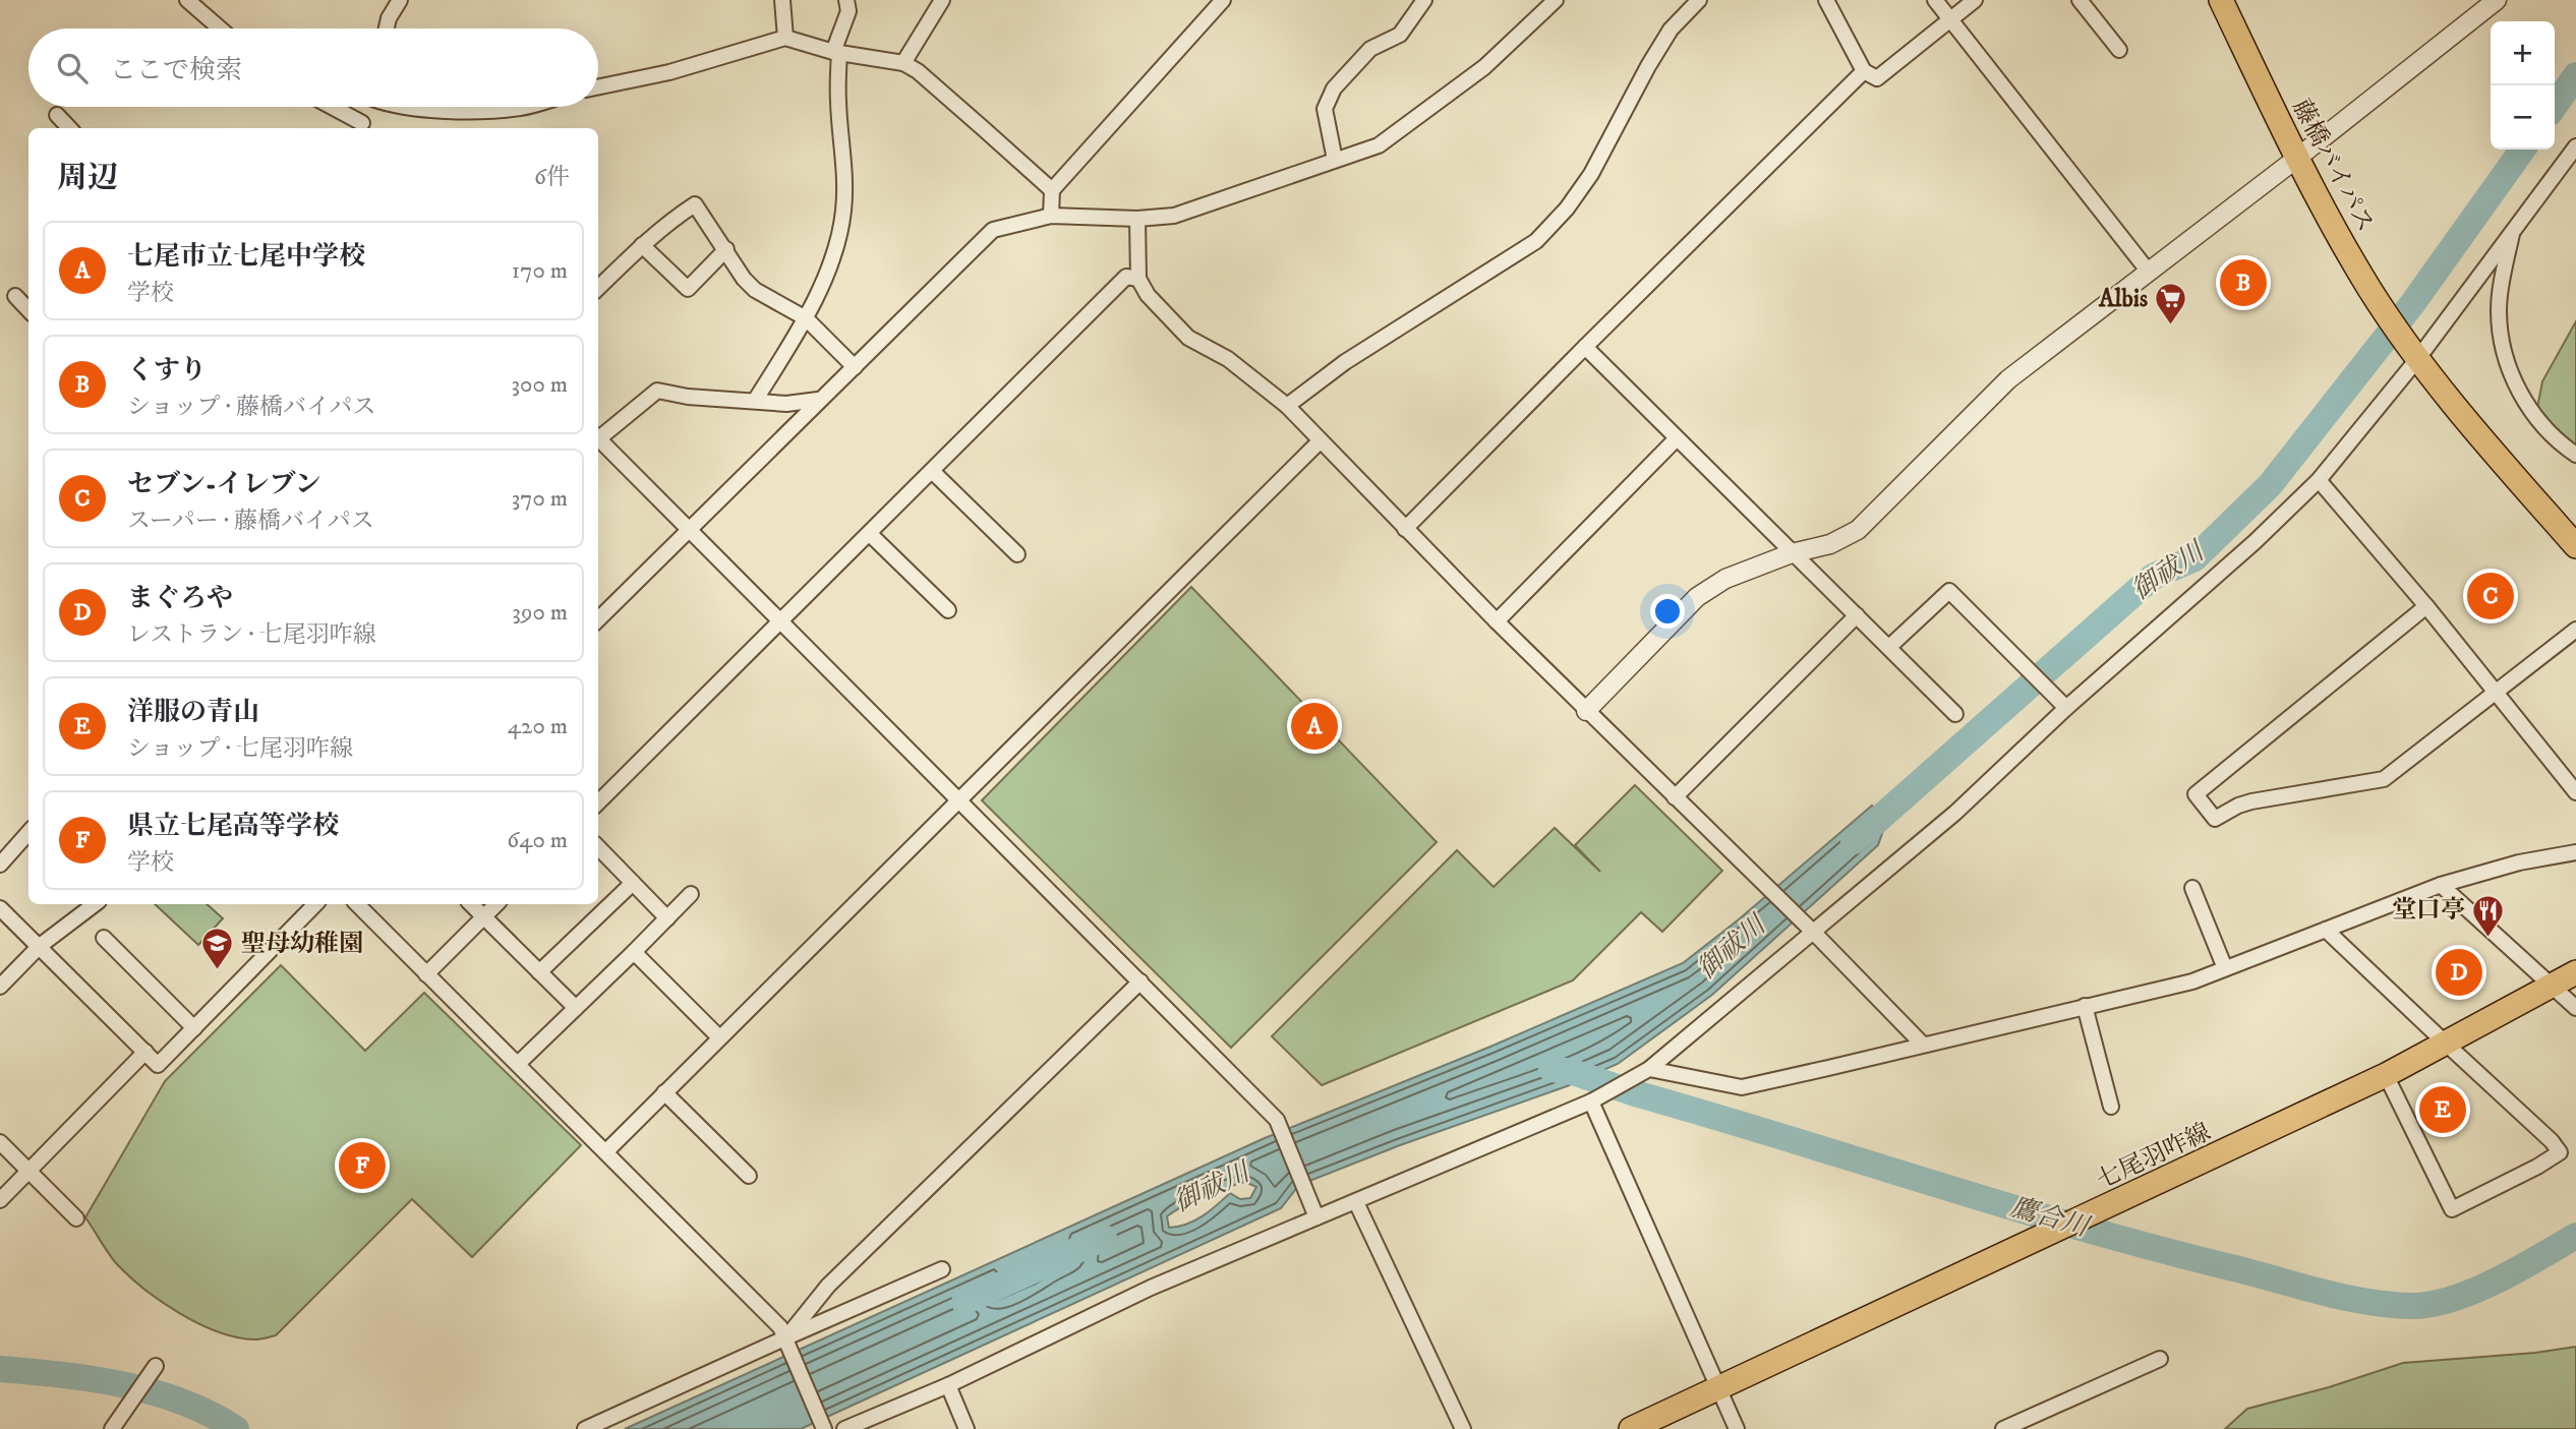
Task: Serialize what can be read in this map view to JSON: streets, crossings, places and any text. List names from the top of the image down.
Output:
{
  "streets": {
    "main road": ["藤橋バイパス", "七尾羽咋線"]
  },
  "water": ["御祓川", "鷹合川"],
  "places": {
    "supermarket": ["Albis"],
    "restaurant": ["堂口亭"],
    "school or university": ["聖母幼稚園"]
  },
  "page": {
    "map_buttons": ["+", "−"],
    "search": "ここで検索",
    "heading": ["周辺", "6件"],
    "list": [
      {
        "mark": "A",
        "name": "七尾市立七尾中学校",
        "note": "学校",
        "value": "170 m"
      },
      {
        "mark": "B",
        "name": "くすり",
        "note": "ショップ · 藤橋バイパス",
        "value": "300 m"
      },
      {
        "mark": "C",
        "name": "セブン-イレブン",
        "note": "スーパー · 藤橋バイパス",
        "value": "370 m"
      },
      {
        "mark": "D",
        "name": "まぐろや",
        "note": "レストラン · 七尾羽咋線",
        "value": "390 m"
      },
      {
        "mark": "E",
        "name": "洋服の青山",
        "note": "ショップ · 七尾羽咋線",
        "value": "420 m"
      },
      {
        "mark": "F",
        "name": "県立七尾高等学校",
        "note": "学校",
        "value": "640 m"
      }
    ],
    "pins": [
      "B",
      "C",
      "A",
      "D",
      "E",
      "F"
    ]
  }
}
